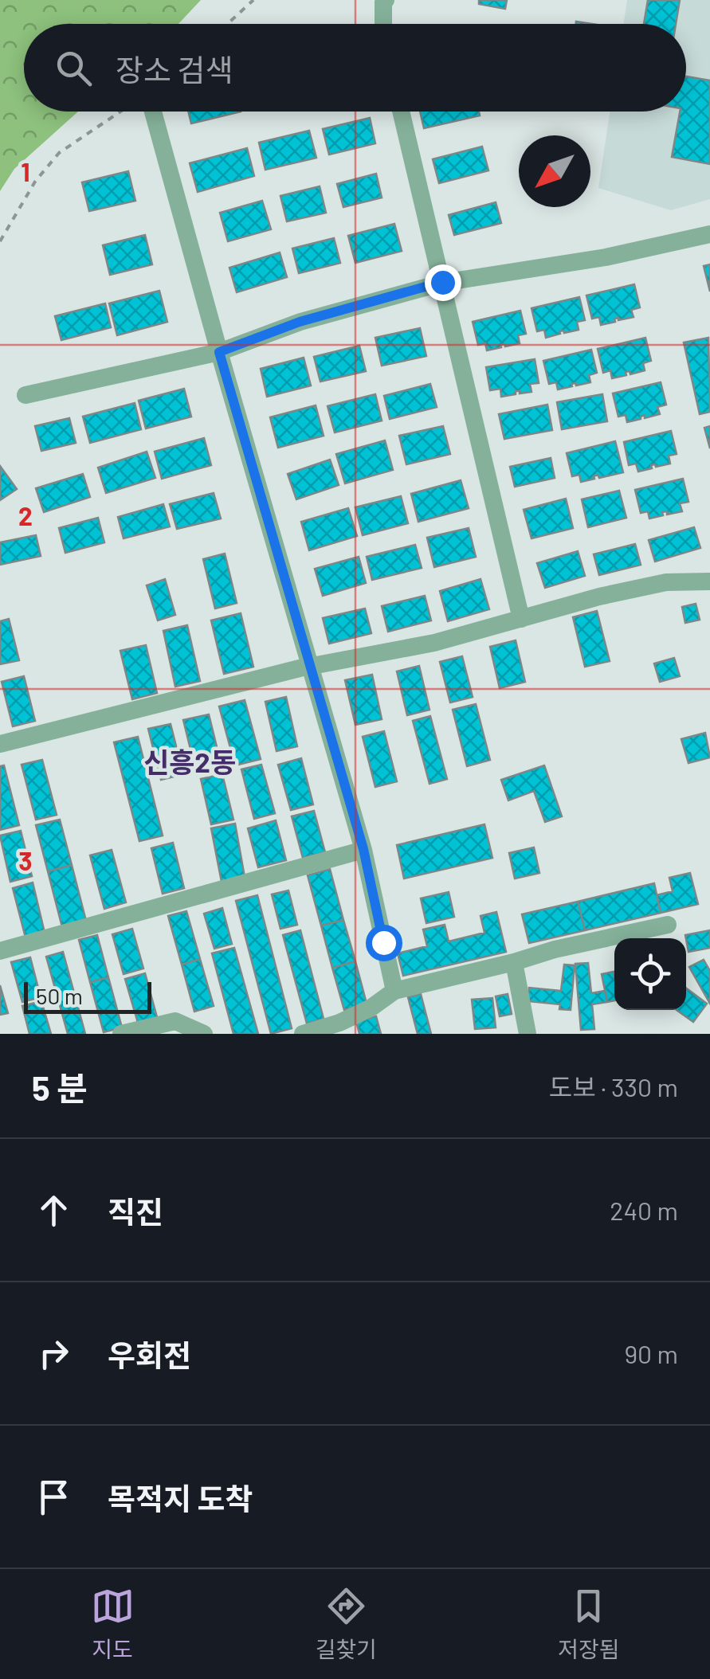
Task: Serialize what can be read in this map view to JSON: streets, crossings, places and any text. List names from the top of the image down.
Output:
{
  "districts": ["신흥2동"],
  "scale_bar": "50 m",
  "north": "bottom left",
  "page": {
    "search": "장소 검색",
    "scale": "50 m",
    "heading": ["5 분", "도보 · 330 m"],
    "list": [
      ["직진", "240 m"],
      ["우회전", "90 m"],
      "목적지 도착"
    ],
    "nav": ["지도", "길찾기", "저장됨"]
  },
  "grid": {
    "rows": ["1", "2", "3"]
  }
}
